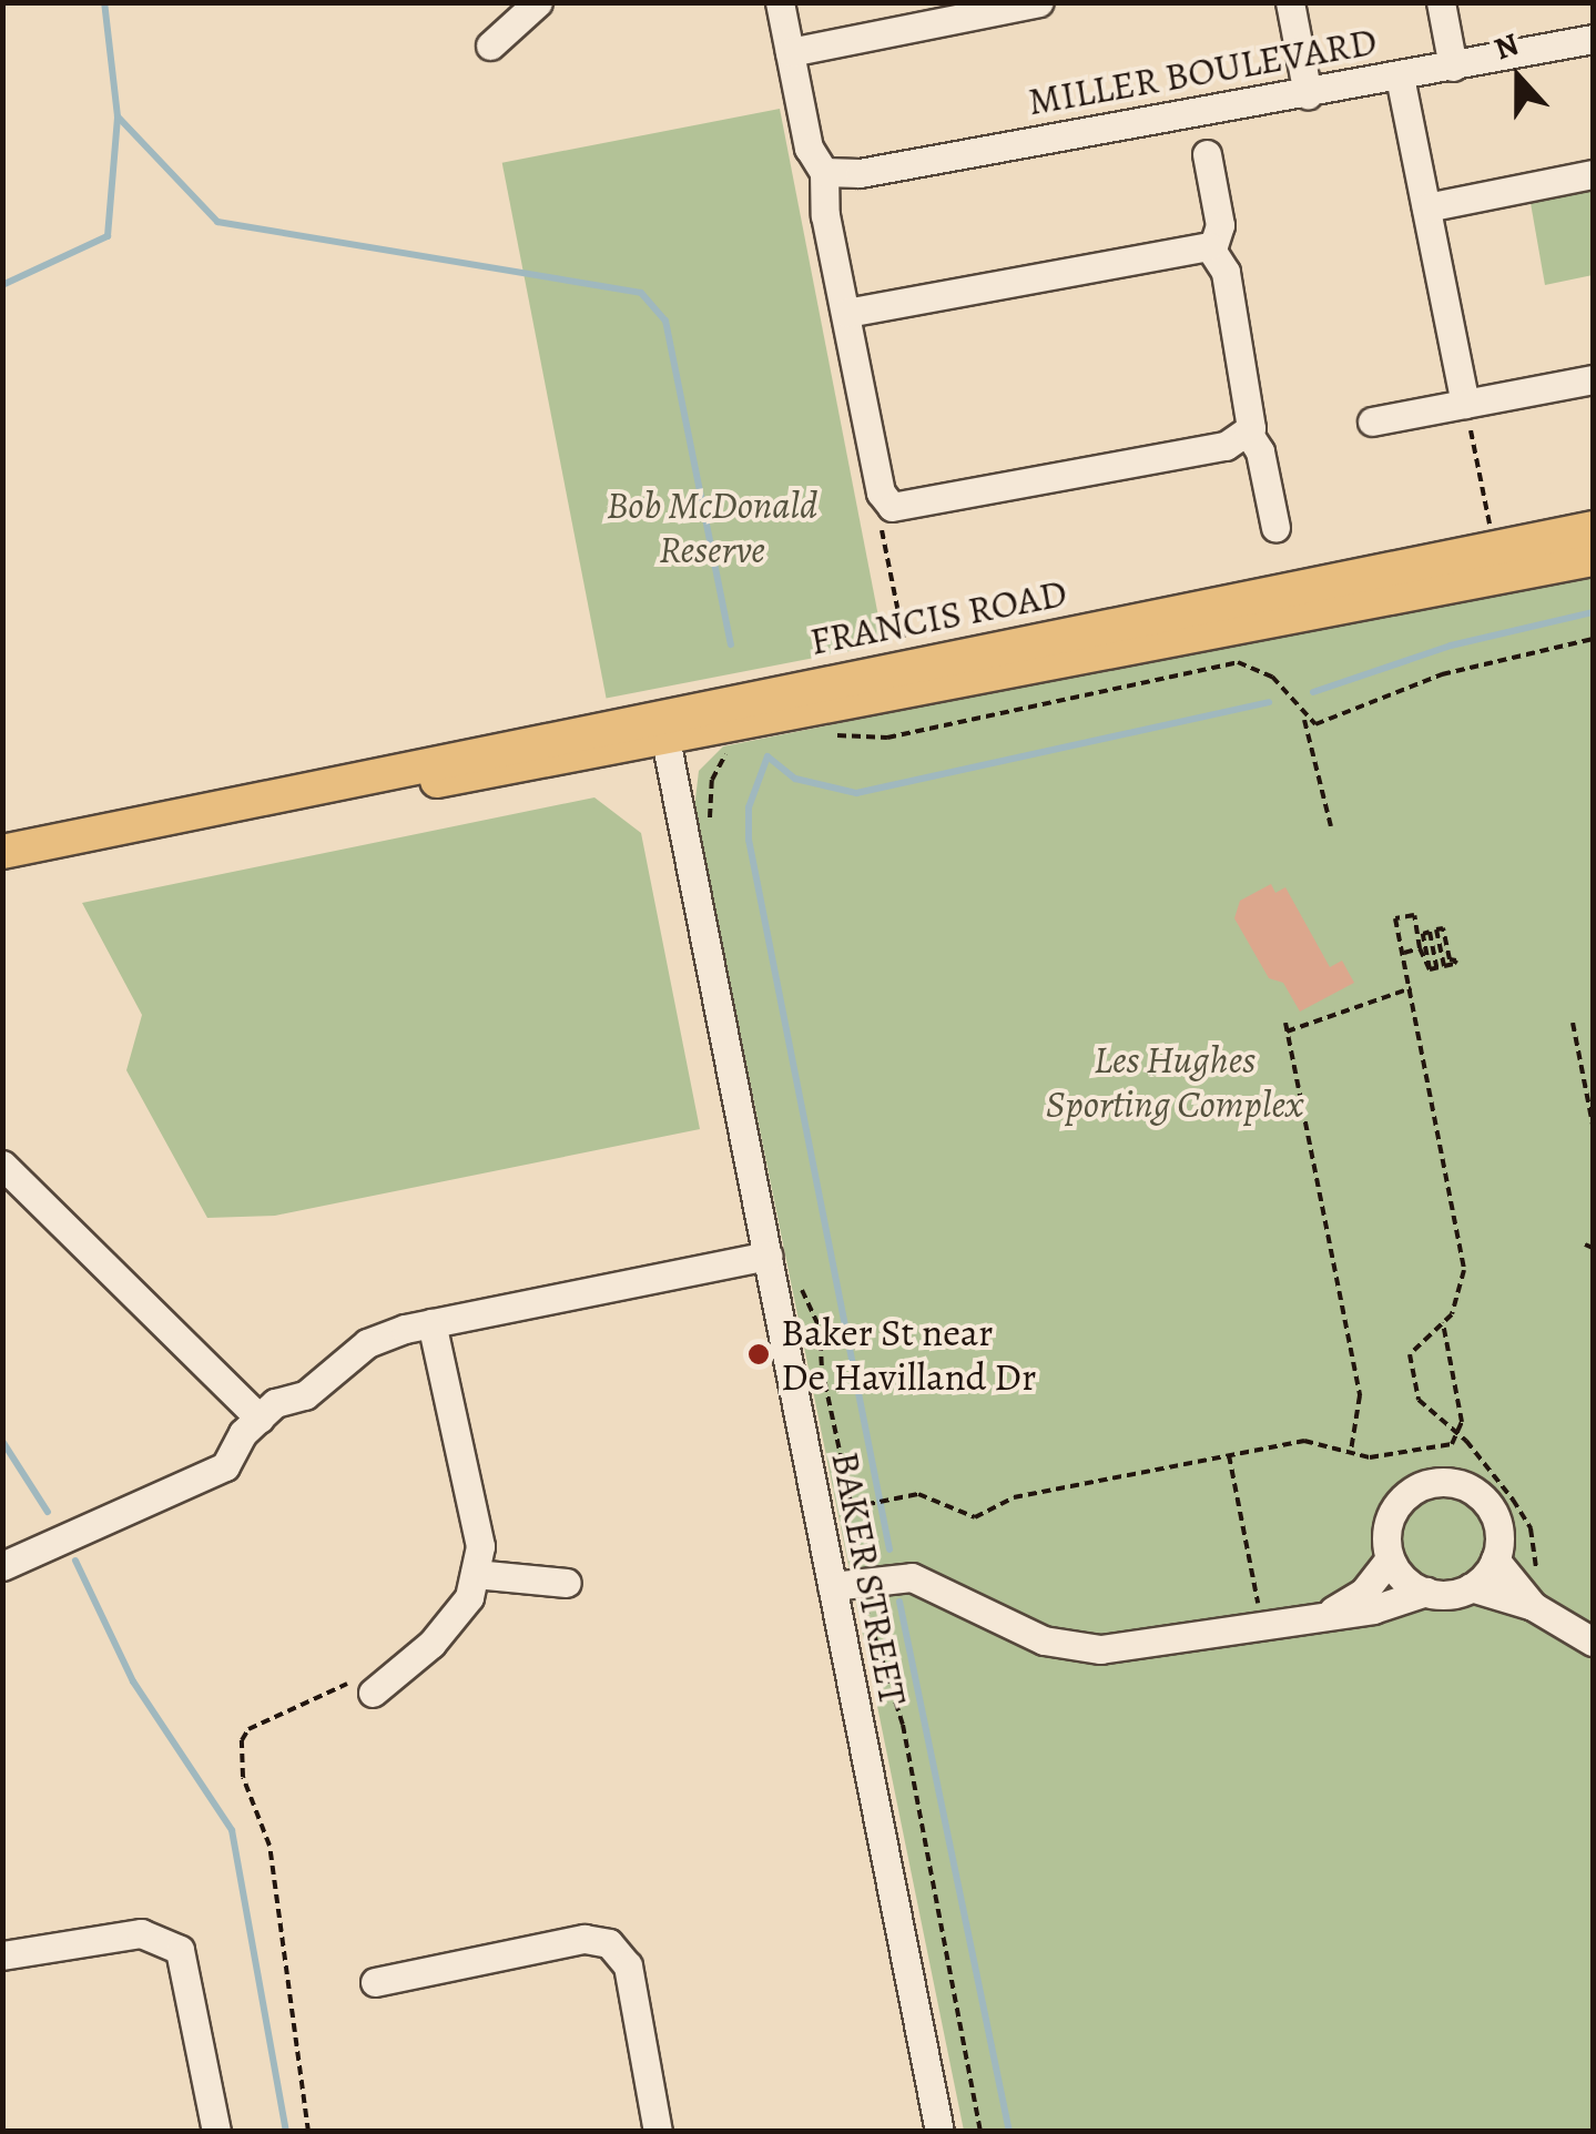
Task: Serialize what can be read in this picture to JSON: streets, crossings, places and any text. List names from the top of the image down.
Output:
{
  "streets": {
    "main road": ["FRANCIS ROAD"],
    "street": ["MILLER BOULEVARD", "BAKER STREET"]
  },
  "crossings": [
    ["FRANCIS ROAD", "BAKER STREET"]
  ],
  "parks": ["Bob McDonald Reserve", "Les Hughes Sporting Complex"],
  "places": ["Baker St near De Havilland Dr"],
  "north": "top"
}
